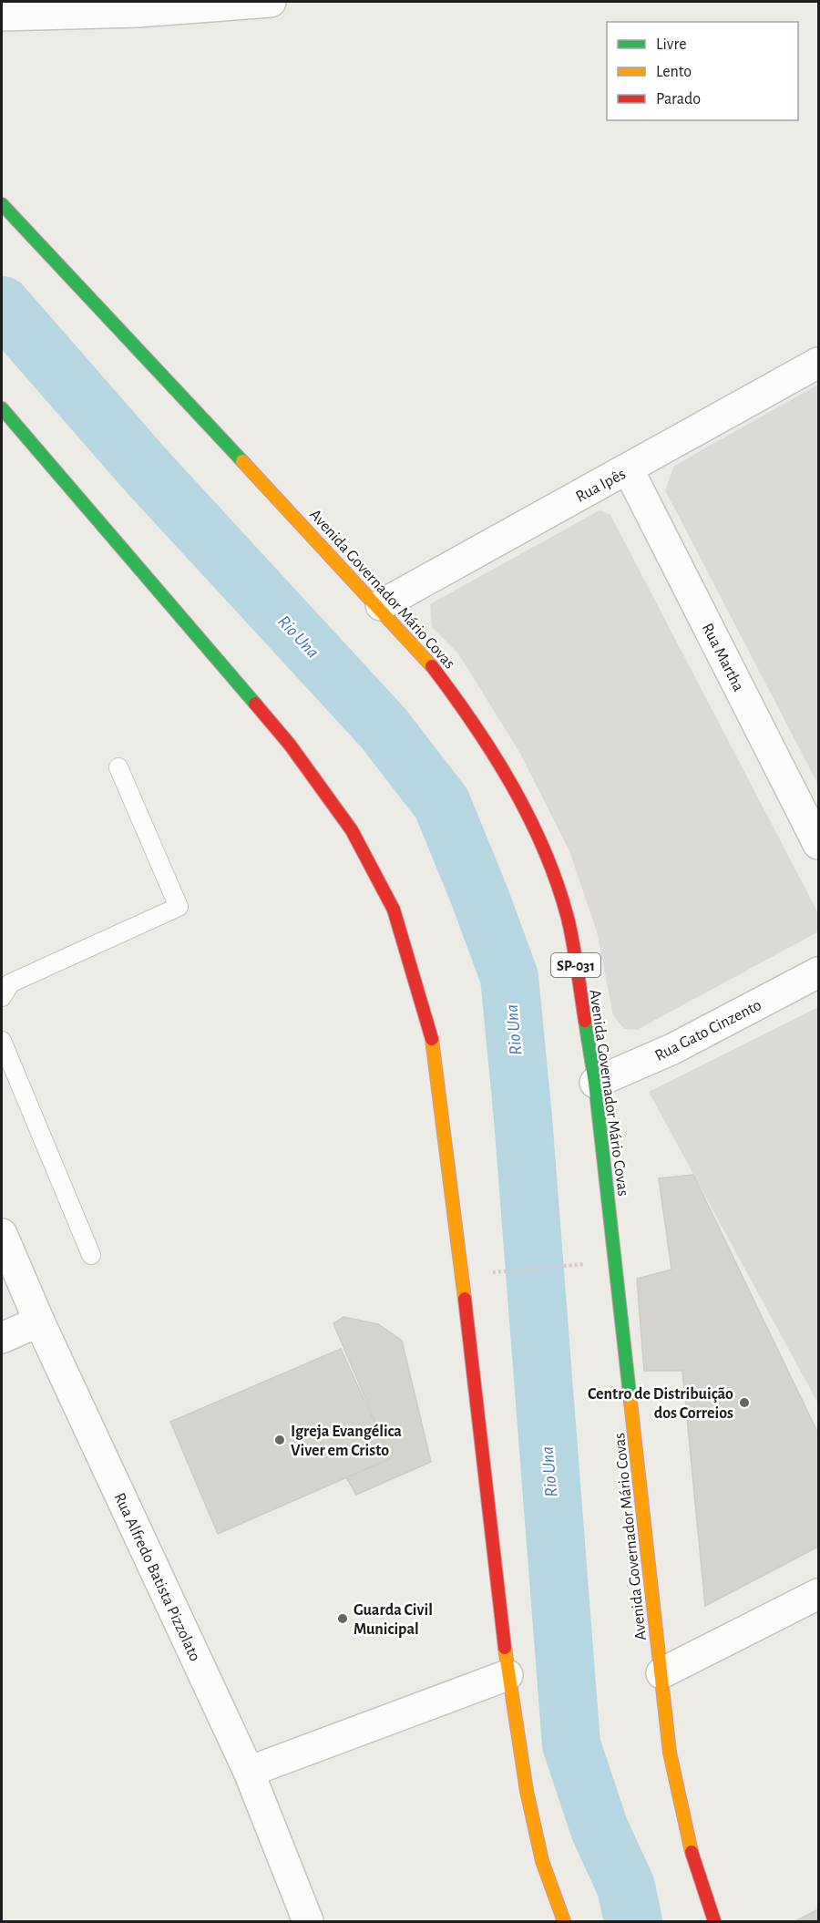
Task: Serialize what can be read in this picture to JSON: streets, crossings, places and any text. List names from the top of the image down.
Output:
{
  "streets": {
    "highway": ["Avenida Governador Mário Covas", "SP-031"],
    "street": [
      "Rua Ipês",
      "Rua Martha",
      "Rua Gato Cinzento",
      "Rua Alfredo Batista Pizzolato"
    ]
  },
  "crossings": [
    ["Rua Ipês", "Avenida Governador Mário Covas"],
    ["Rua Ipês", "Rua Martha"],
    ["Avenida Governador Mário Covas", "Rua Gato Cinzento"]
  ],
  "water": ["Rio Una"],
  "places": ["Centro de Distribuição dos Correios", "Igreja Evangélica Viver em Cristo", "Guarda Civil Municipal"],
  "legend": ["Livre", "Lento", "Parado"]
}
